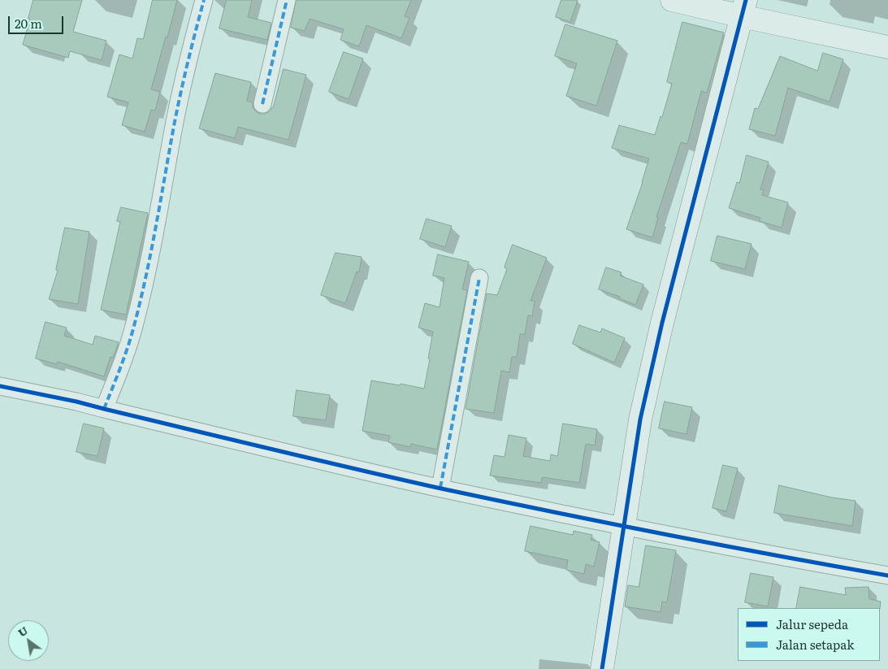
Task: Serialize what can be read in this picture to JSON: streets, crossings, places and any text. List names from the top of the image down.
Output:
{
  "legend": ["Jalur sepeda", "Jalan setapak"],
  "scale_bar": "20 m",
  "north": "top left"
}
